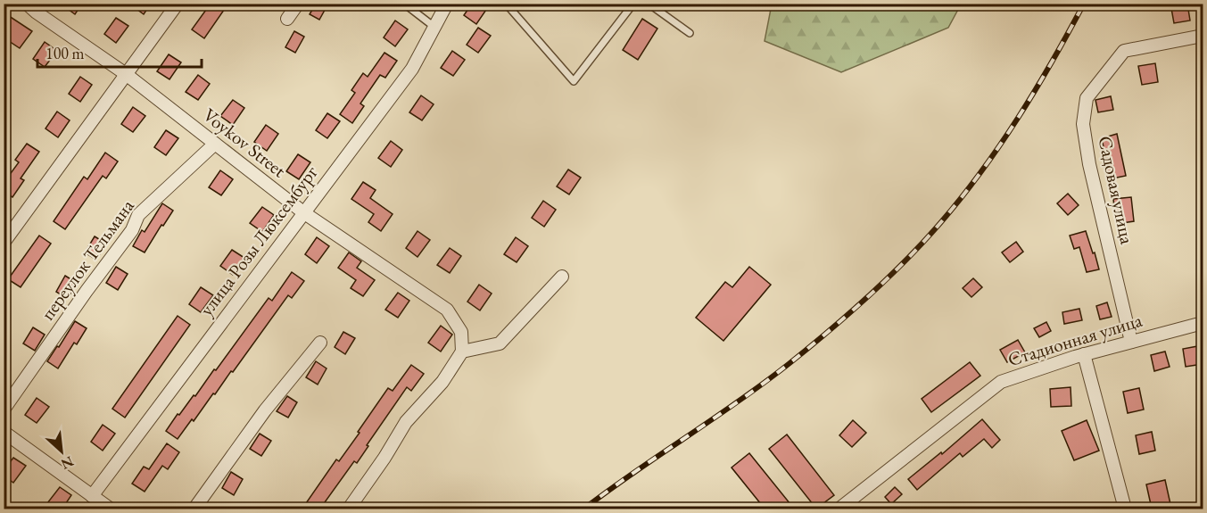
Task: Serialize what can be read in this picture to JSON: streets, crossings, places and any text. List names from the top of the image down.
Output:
{
  "streets": {
    "street": [
      "Voykov Street",
      "Садовая улица",
      "улица Розы Люксембург",
      "переулок Тельмана",
      "Стадионная улица"
    ]
  },
  "crossings": [
    ["Voykov Street", "улица Розы Люксембург"],
    ["Voykov Street", "переулок Тельмана"],
    ["Садовая улица", "Стадионная улица"]
  ],
  "scale_bar": "100 m",
  "north": "bottom right"
}
